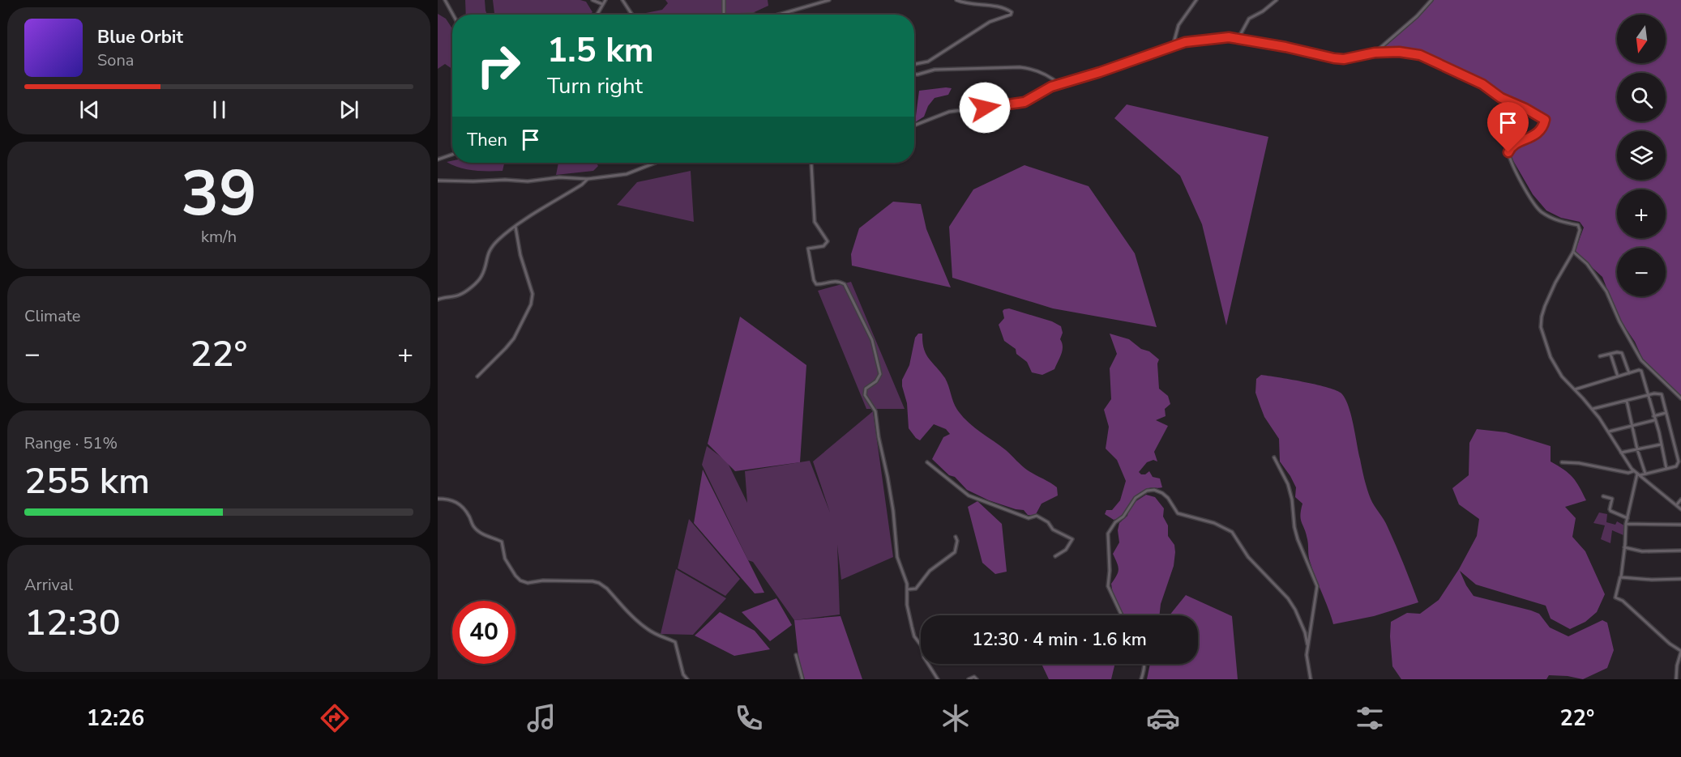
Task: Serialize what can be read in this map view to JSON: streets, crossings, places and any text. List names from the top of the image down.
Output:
{
  "north": "bottom",
  "page": {
    "map_buttons": ["+", "−"],
    "turn": ["1.5 km", "Turn right"],
    "song": ["Blue Orbit", "Sona"],
    "then": "Then",
    "tile": [
      ["39", "km/h"],
      "Climate",
      ["Range · 51%", "255 km"],
      ["Arrival", "12:30"]
    ],
    "heat": ["−", "22°", "+"],
    "limit": "40",
    "trip": "12:30 · 4 min · 1.6 km",
    "tabs": ["12:26", "22°"]
  }
}
